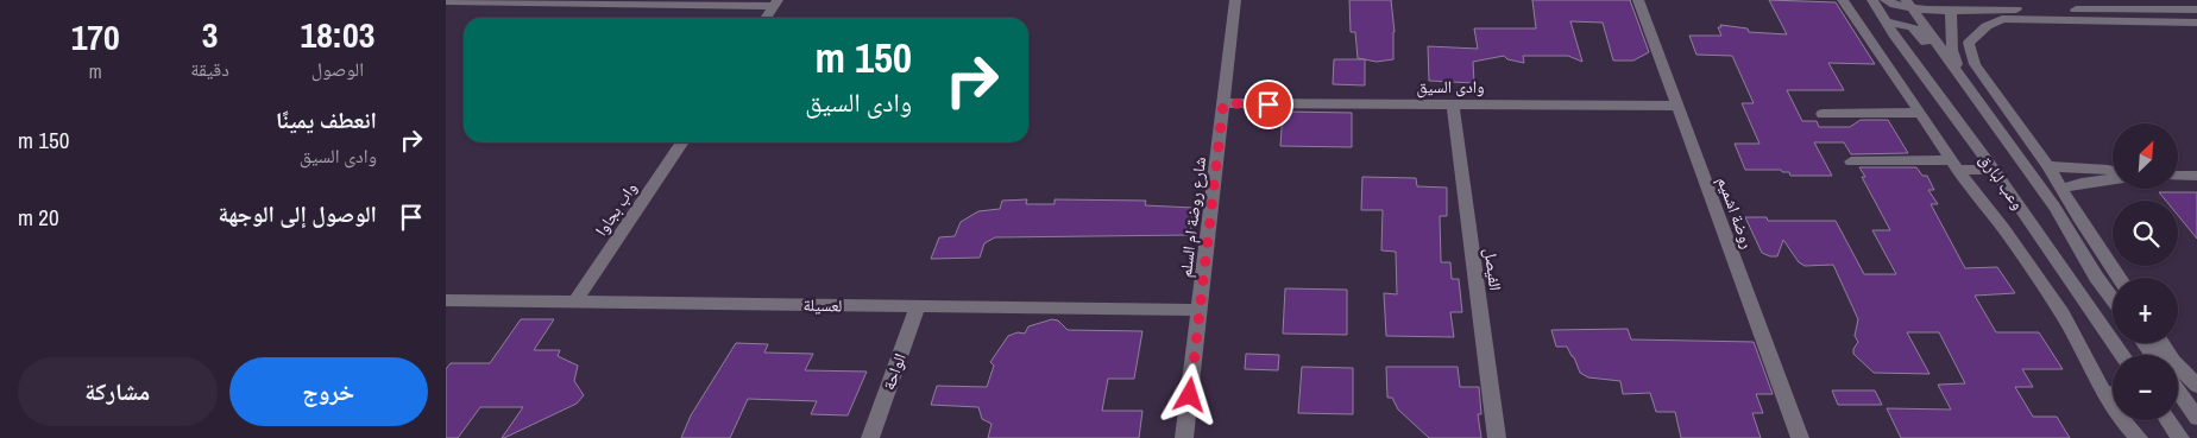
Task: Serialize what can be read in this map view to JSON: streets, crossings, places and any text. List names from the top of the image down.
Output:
{
  "streets": {
    "street": [
      "وادى السيق",
      "وعب لبارق",
      "واب بجاوا",
      "روضة اشميم",
      "شارع روضة ام السلم",
      "الفيصل",
      "لعسيلة",
      "الواحة"
    ]
  },
  "crossings": [
    ["وادى السيق", "روضة اشميم"],
    ["وادى السيق", "شارع روضة ام السلم"],
    ["وادى السيق", "الفيصل"],
    ["واب بجاوا", "لعسيلة"],
    ["شارع روضة ام السلم", "لعسيلة"],
    ["لعسيلة", "الواحة"]
  ],
  "north": "top right",
  "page": {
    "eta": [
      "18:03",
      "الوصول",
      "3",
      "دقيقة",
      "170",
      "m"
    ],
    "turn": ["150 m", "وادى السيق"],
    "list": [
      {
        "name": "انعطف يمينًا",
        "note": "وادى السيق",
        "value": "150 m"
      },
      {
        "name": "الوصول إلى الوجهة",
        "value": "20 m"
      }
    ],
    "map_buttons": ["+", "−"],
    "buttons": ["خروج", "مشاركة"]
  }
}
